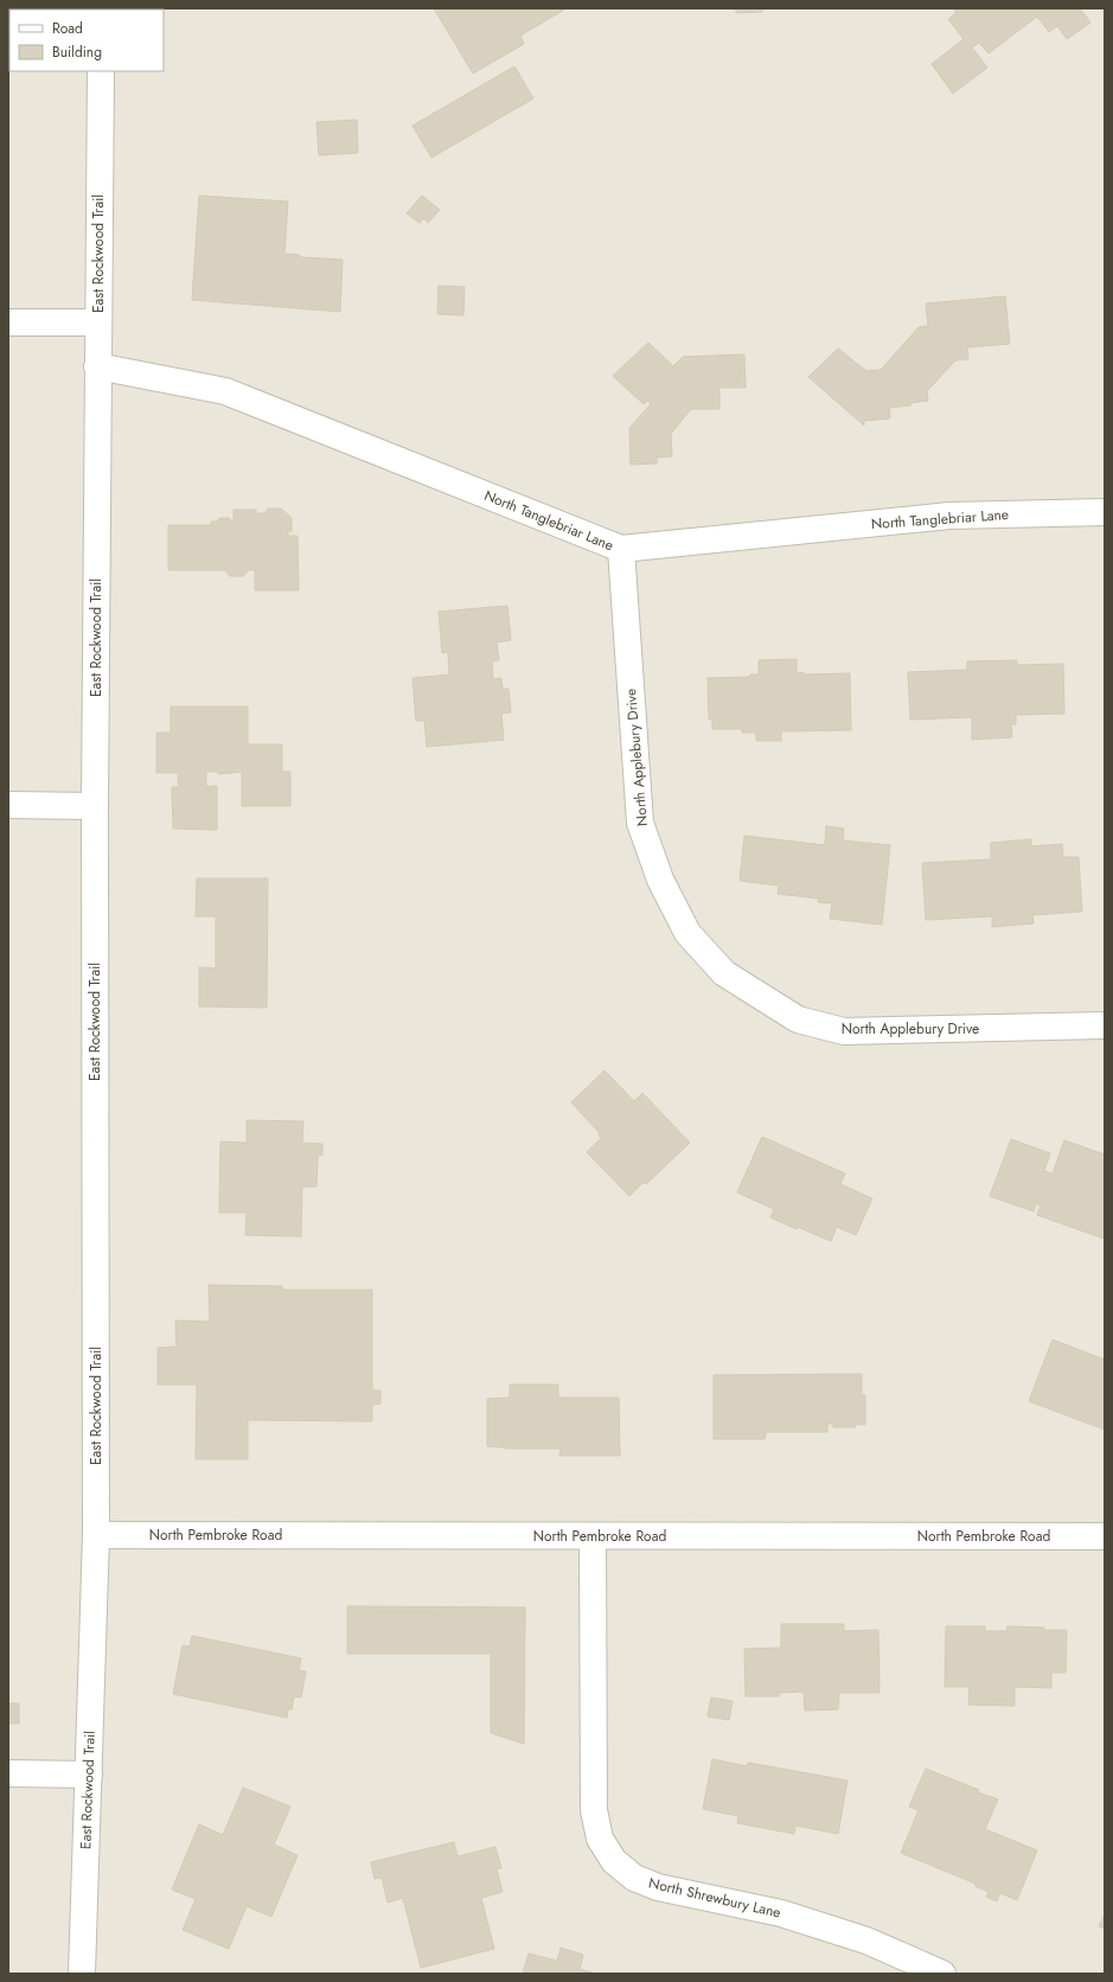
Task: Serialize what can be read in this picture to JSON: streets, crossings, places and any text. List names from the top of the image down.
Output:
{
  "streets": {
    "street": [
      "East Rockwood Trail",
      "North Tanglebriar Lane",
      "North Applebury Drive",
      "North Pembroke Road",
      "North Shrewbury Lane"
    ]
  },
  "crossings": [
    ["East Rockwood Trail", "North Tanglebriar Lane"],
    ["East Rockwood Trail", "North Pembroke Road"],
    ["North Tanglebriar Lane", "North Applebury Drive"],
    ["North Pembroke Road", "North Shrewbury Lane"]
  ],
  "legend": ["Road", "Building"]
}
